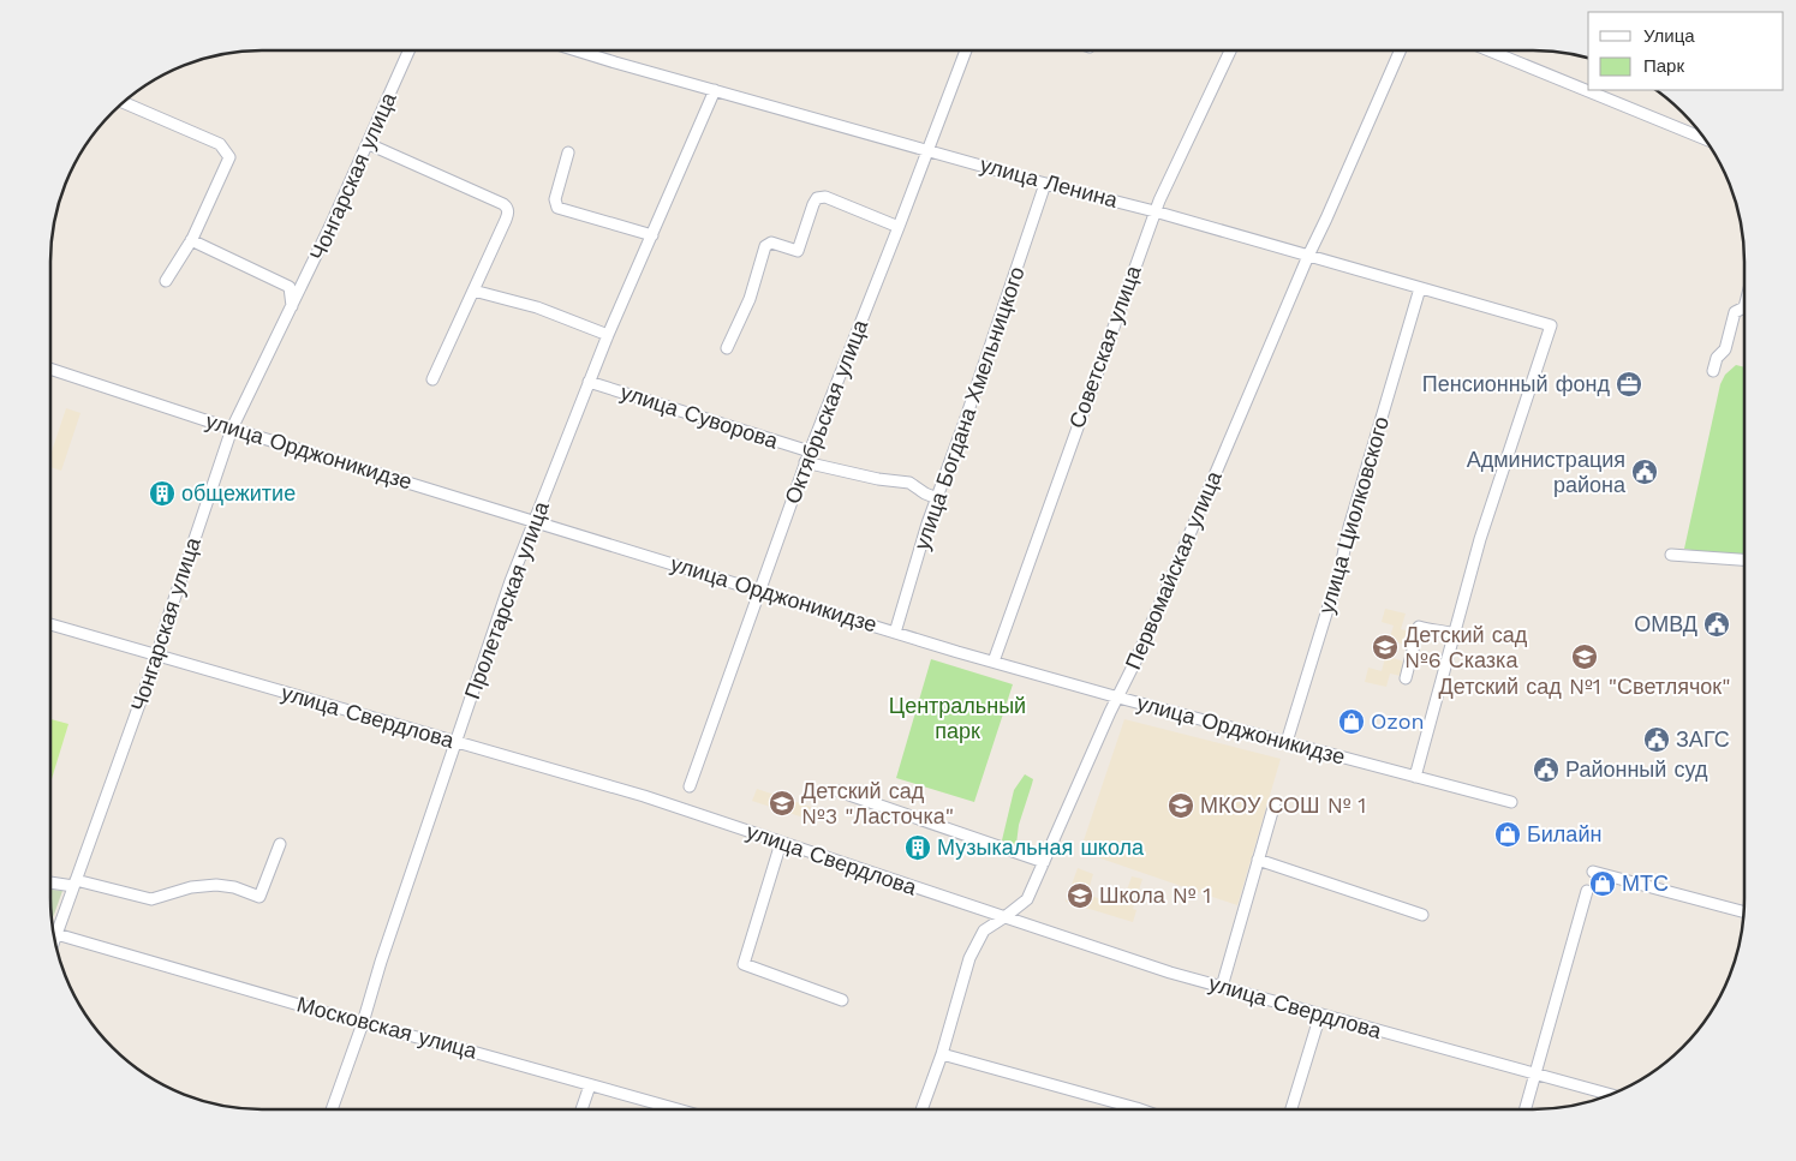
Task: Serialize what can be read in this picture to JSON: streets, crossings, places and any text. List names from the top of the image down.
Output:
{
  "streets": {
    "street": [
      "Чонгарская улица",
      "улица Ленина",
      "Советская улица",
      "улица Богдана Хмельницкого",
      "Октябрьская улица",
      "улица Суворова",
      "улица Орджоникидзе",
      "улица Циолковского",
      "Первомайская улица",
      "Пролетарская улица",
      "улица Свердлова",
      "Московская улица"
    ]
  },
  "crossings": [
    ["Чонгарская улица", "улица Орджоникидзе"],
    ["Чонгарская улица", "улица Свердлова"],
    ["Чонгарская улица", "Московская улица"],
    ["улица Ленина", "Советская улица"],
    ["улица Ленина", "улица Богдана Хмельницкого"],
    ["улица Ленина", "Октябрьская улица"],
    ["улица Ленина", "улица Циолковского"],
    ["улица Ленина", "Первомайская улица"],
    ["улица Ленина", "Пролетарская улица"],
    ["Советская улица", "улица Орджоникидзе"],
    ["улица Богдана Хмельницкого", "улица Суворова"],
    ["улица Богдана Хмельницкого", "улица Орджоникидзе"],
    ["Октябрьская улица", "улица Суворова"],
    ["Октябрьская улица", "улица Орджоникидзе"],
    ["улица Суворова", "Пролетарская улица"],
    ["улица Орджоникидзе", "улица Циолковского"],
    ["улица Орджоникидзе", "Первомайская улица"],
    ["улица Орджоникидзе", "Пролетарская улица"],
    ["Первомайская улица", "улица Свердлова"],
    ["Пролетарская улица", "улица Свердлова"],
    ["Пролетарская улица", "Московская улица"]
  ],
  "parks": ["Центральный парк"],
  "places": {
    "office": ["Пенсионный фонд"],
    "public building": [
      "Администрация района",
      "ОМВД",
      "ЗАГС",
      "Районный суд"
    ],
    "building": ["общежитие", "Музыкальная школа"],
    "school or university": [
      "Детский сад №6 Сказка",
      "Детский сад №1 \"Светлячок\"",
      "Детский сад №3 \"Ласточка\"",
      "МКОУ СОШ № 1",
      "Школа № 1"
    ],
    "shop": ["Ozon", "Билайн", "МТС"]
  },
  "legend": ["Улица", "Парк"]
}
